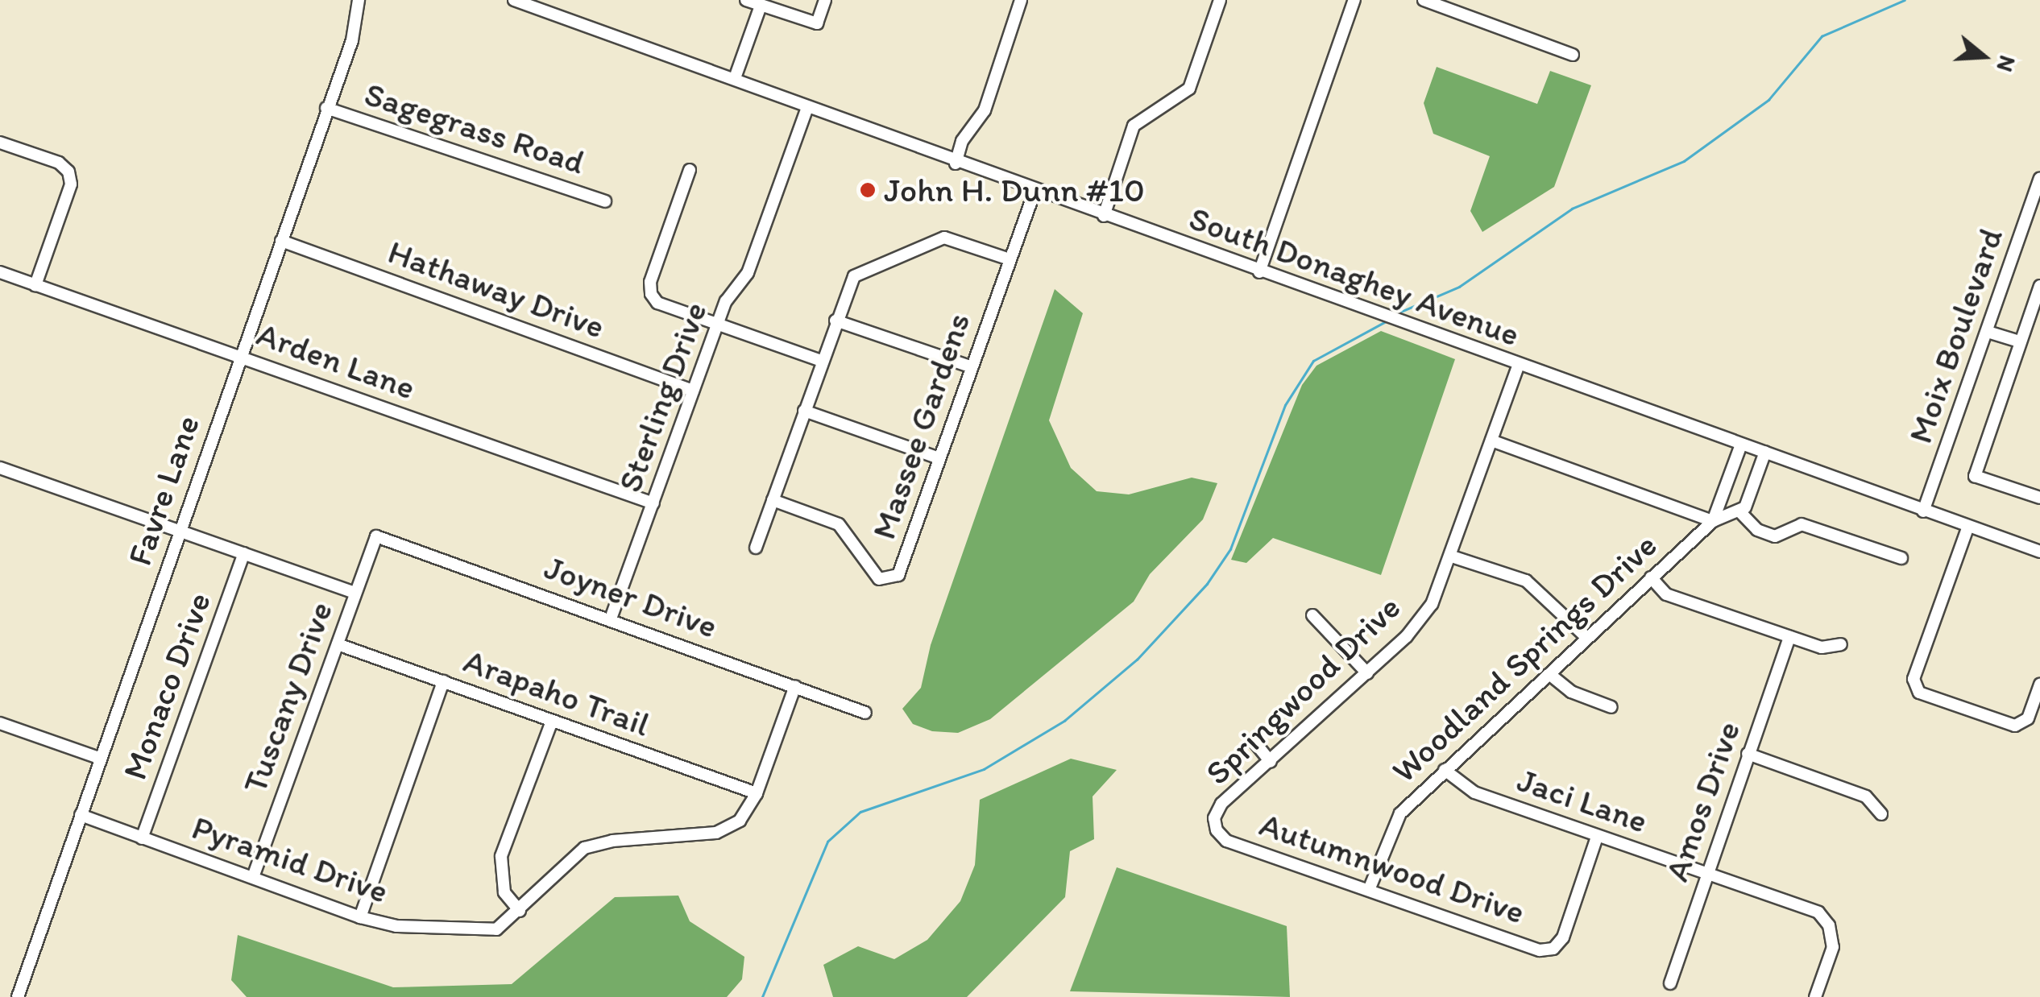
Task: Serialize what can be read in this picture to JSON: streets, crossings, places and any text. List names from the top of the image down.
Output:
{
  "streets": {
    "street": [
      "Sagegrass Road",
      "South Donaghey Avenue",
      "Hathaway Drive",
      "Moix Boulevard",
      "Arden Lane",
      "Sterling Drive",
      "Massee Gardens",
      "Favre Lane",
      "Joyner Drive",
      "Woodland Springs Drive",
      "Monaco Drive",
      "Springwood Drive",
      "Arapaho Trail",
      "Tuscany Drive",
      "Jaci Lane",
      "Amos Drive",
      "Pyramid Drive",
      "Autumnwood Drive"
    ]
  },
  "crossings": [
    ["Sagegrass Road", "Favre Lane"],
    ["South Donaghey Avenue", "Moix Boulevard"],
    ["South Donaghey Avenue", "Sterling Drive"],
    ["South Donaghey Avenue", "Massee Gardens"],
    ["South Donaghey Avenue", "Woodland Springs Drive"],
    ["South Donaghey Avenue", "Springwood Drive"],
    ["Hathaway Drive", "Sterling Drive"],
    ["Hathaway Drive", "Favre Lane"],
    ["Arden Lane", "Sterling Drive"],
    ["Arden Lane", "Favre Lane"],
    ["Sterling Drive", "Joyner Drive"],
    ["Favre Lane", "Pyramid Drive"],
    ["Joyner Drive", "Tuscany Drive"],
    ["Joyner Drive", "Pyramid Drive"],
    ["Woodland Springs Drive", "Jaci Lane"],
    ["Woodland Springs Drive", "Autumnwood Drive"],
    ["Monaco Drive", "Pyramid Drive"],
    ["Springwood Drive", "Autumnwood Drive"],
    ["Arapaho Trail", "Tuscany Drive"],
    ["Arapaho Trail", "Pyramid Drive"],
    ["Tuscany Drive", "Pyramid Drive"],
    ["Jaci Lane", "Amos Drive"],
    ["Jaci Lane", "Autumnwood Drive"]
  ],
  "places": ["John H. Dunn #10"],
  "north": "right"
}
